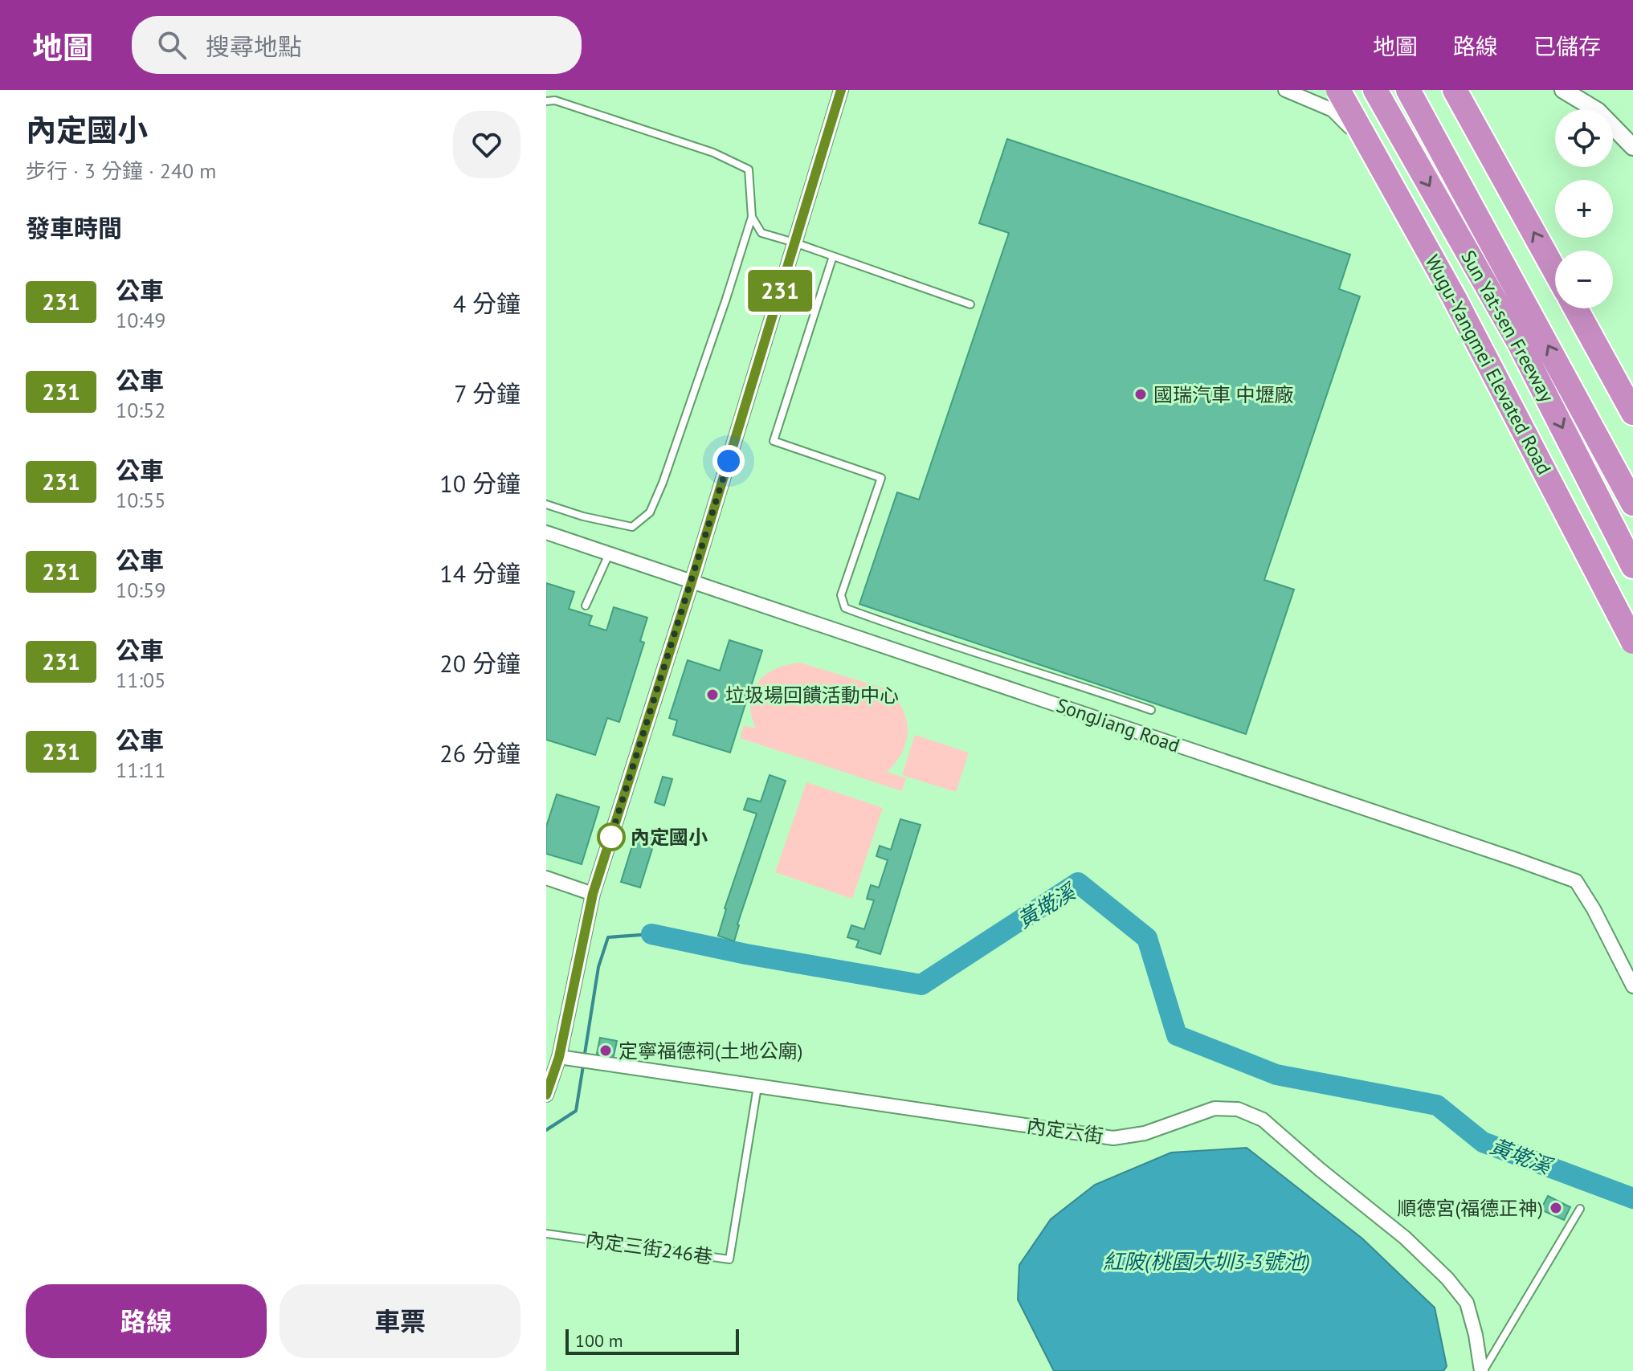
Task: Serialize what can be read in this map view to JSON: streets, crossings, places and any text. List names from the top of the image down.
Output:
{
  "streets": {
    "highway": ["Sun Yat-sen Freeway", "Wugu-Yangmei Elevated Road"],
    "street": ["SongJiang Road", "內定六街"],
    "lane": ["內定三街246巷"]
  },
  "crossings": [
    ["內定六街", "內定三街246巷"]
  ],
  "water": ["黃墘溪", "紅陂(桃園大圳3-3號池)"],
  "places": [
    "國瑞汽車 中壢廠",
    "垃圾場回饋活動中心",
    "內定國小",
    "定寧福德祠(土地公廟)",
    "順德宮(福德正神)"
  ],
  "lines": ["bus line 231"],
  "scale_bar": "100 m",
  "page": {
    "header": "地圖",
    "search": "搜尋地點",
    "nav": ["地圖", "路線", "已儲存"],
    "heading": [
      ["內定國小", "步行 · 3 分鐘 · 240 m"],
      "發車時間"
    ],
    "on_map": "231",
    "map_buttons": ["+", "−"],
    "list": [
      {
        "mark": "231",
        "name": "公車",
        "note": "10:49",
        "value": "4 分鐘"
      },
      {
        "mark": "231",
        "name": "公車",
        "note": "10:52",
        "value": "7 分鐘"
      },
      {
        "mark": "231",
        "name": "公車",
        "note": "10:55",
        "value": "10 分鐘"
      },
      {
        "mark": "231",
        "name": "公車",
        "note": "10:59",
        "value": "14 分鐘"
      },
      {
        "mark": "231",
        "name": "公車",
        "note": "11:05",
        "value": "20 分鐘"
      },
      {
        "mark": "231",
        "name": "公車",
        "note": "11:11",
        "value": "26 分鐘"
      }
    ],
    "buttons": ["路線", "車票"],
    "scale": "100 m"
  }
}
